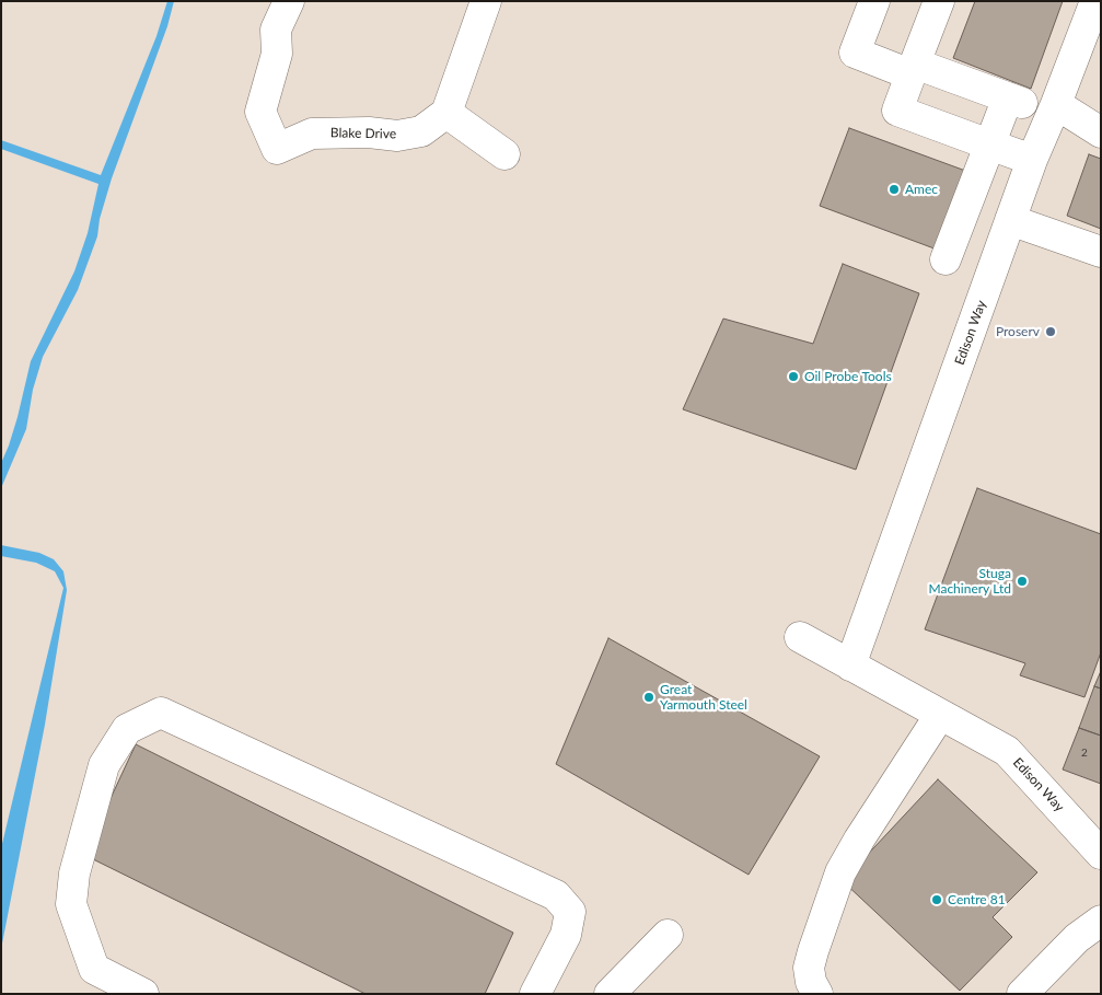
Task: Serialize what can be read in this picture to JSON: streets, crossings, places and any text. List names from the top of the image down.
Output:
{
  "streets": {
    "street": ["Blake Drive", "Edison Way"]
  },
  "places": [
    "Amec",
    "Proserv",
    "Oil Probe Tools",
    "Stuga Machinery Ltd",
    "Great Yarmouth Steel",
    "Centre 81"
  ],
  "house_numbers": ["2"]
}
